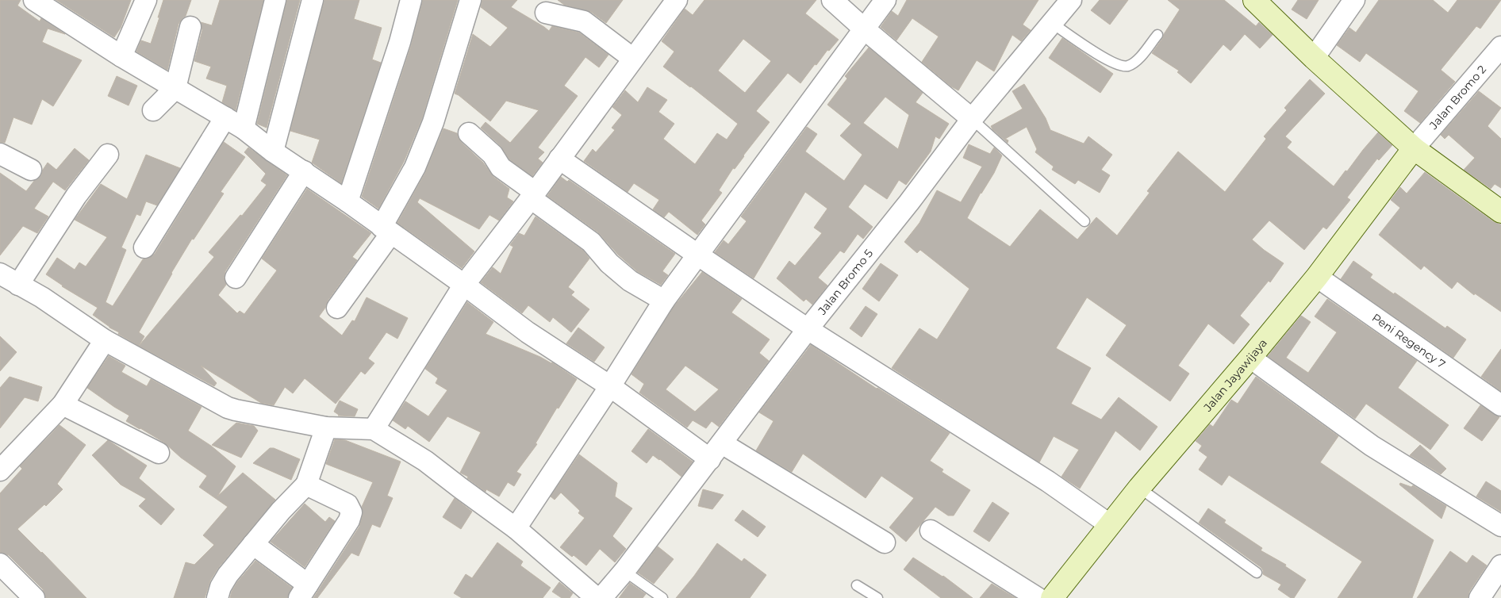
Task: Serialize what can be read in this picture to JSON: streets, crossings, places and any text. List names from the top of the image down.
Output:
{
  "streets": {
    "main road": ["Jalan Jayawijaya"],
    "street": ["Jalan Bromo 2", "Jalan Bromo 5", "Peni Regency 7"]
  },
  "crossings": [
    ["Jalan Bromo 2", "Jalan Jayawijaya"],
    ["Peni Regency 7", "Jalan Jayawijaya"]
  ]
}
